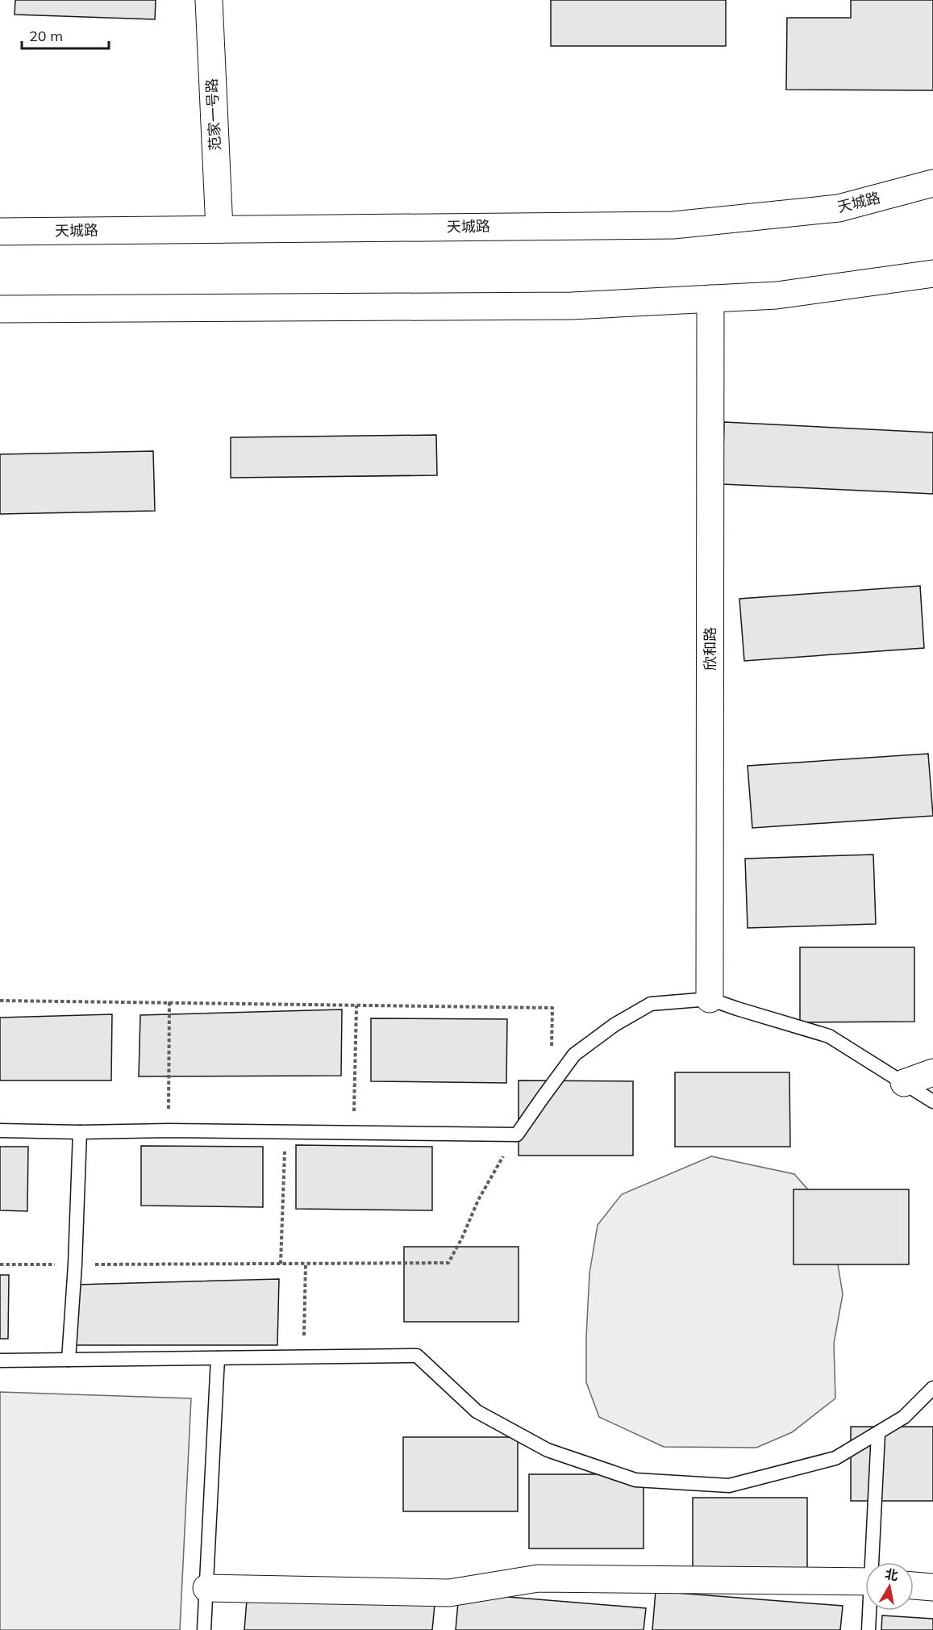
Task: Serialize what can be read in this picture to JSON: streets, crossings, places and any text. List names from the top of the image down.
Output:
{
  "streets": {
    "main road": ["范家一号路", "天城路", "欣和路"]
  },
  "crossings": [
    ["范家一号路", "天城路"]
  ],
  "scale_bar": "20 m",
  "north": "top"
}
